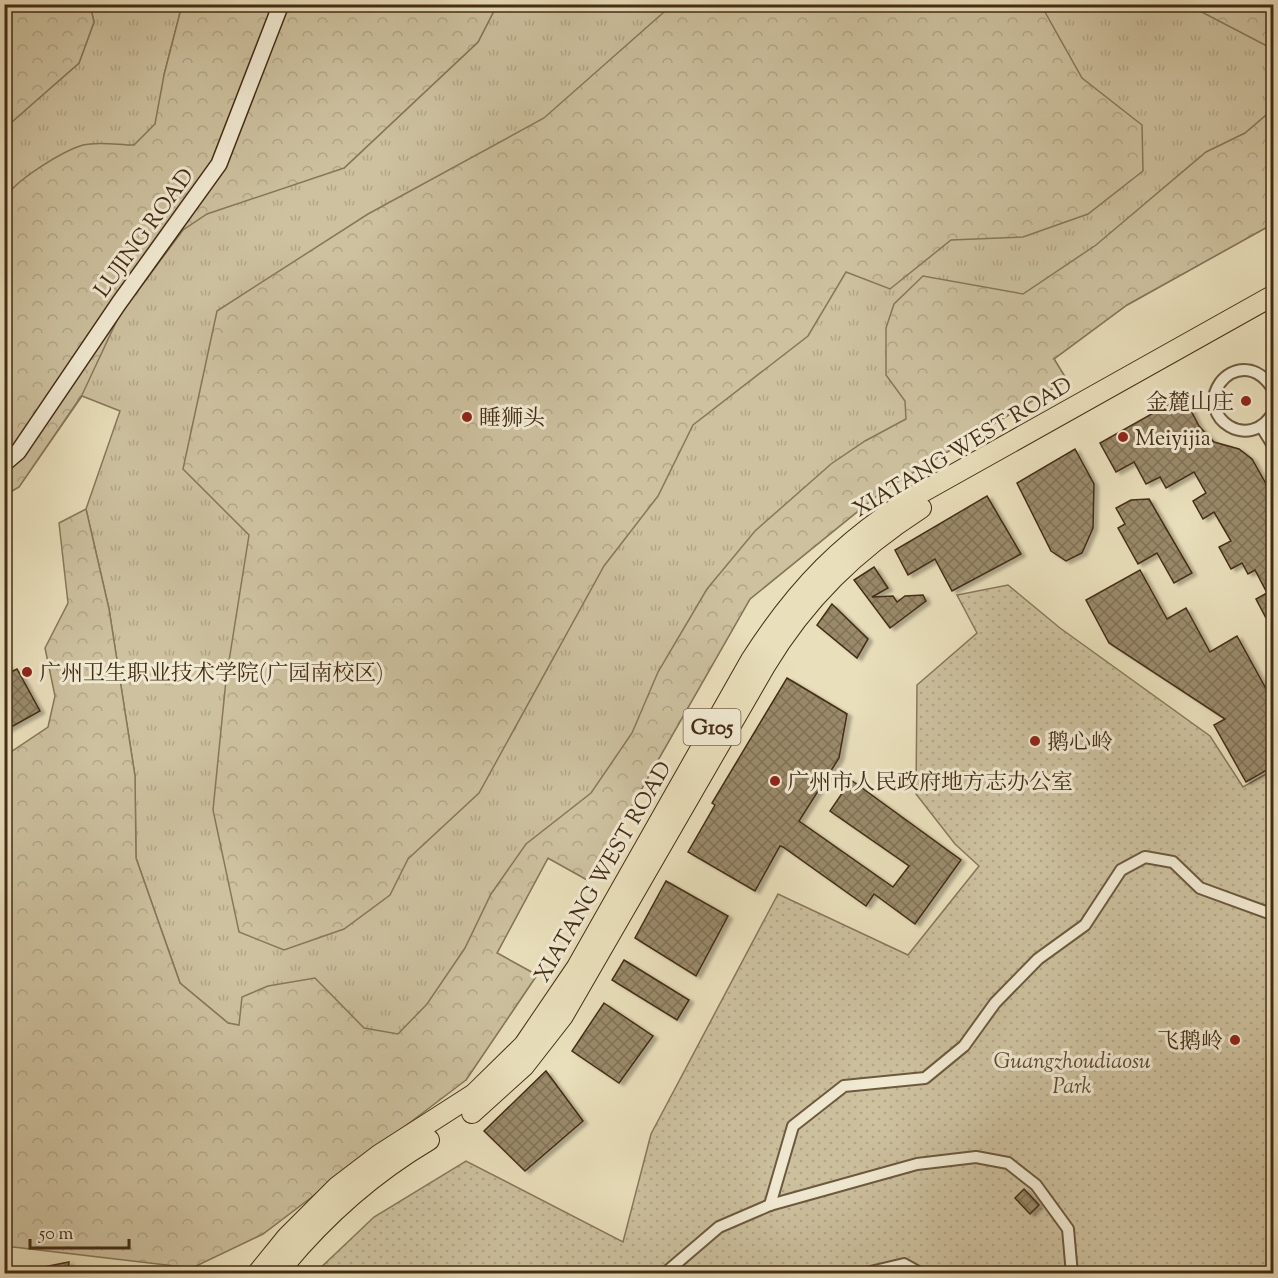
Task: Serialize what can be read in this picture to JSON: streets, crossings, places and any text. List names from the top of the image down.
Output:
{
  "streets": {
    "highway": ["XIATANG WEST ROAD", "G105"],
    "street": ["LUJING ROAD"]
  },
  "parks": ["Guangzhoudiaosu Park"],
  "places": [
    "金麓山庄",
    "睡狮头",
    "Meiyijia",
    "广州卫生职业技术学院(广园南校区)",
    "鹅心岭",
    "广州市人民政府地方志办公室",
    "飞鹅岭"
  ],
  "scale_bar": "50 m"
}
